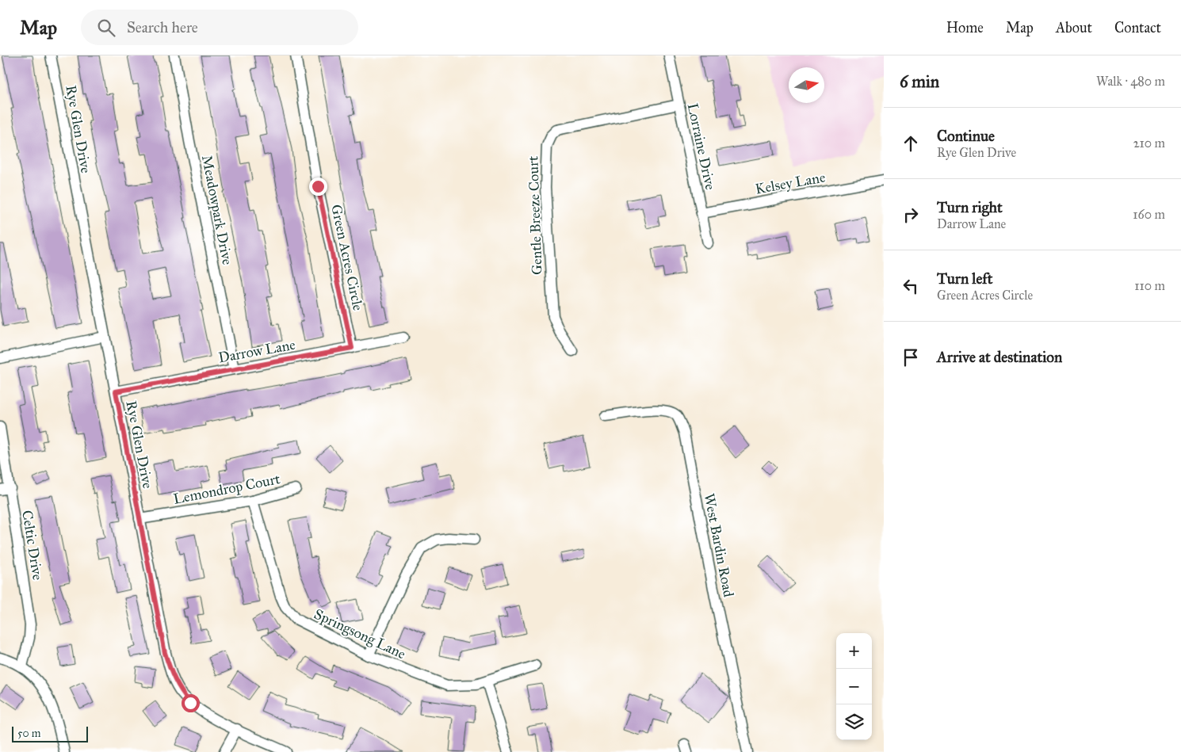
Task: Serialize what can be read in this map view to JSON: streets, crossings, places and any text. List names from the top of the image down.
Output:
{
  "streets": {
    "street": [
      "Rye Glen Drive",
      "Lorraine Drive",
      "Kelsey Lane",
      "Meadowpark Drive",
      "Gentle Breeze Court",
      "Green Acres Circle",
      "Darrow Lane",
      "Lemondrop Court",
      "Celtic Drive",
      "West Bardin Road",
      "Springsong Lane"
    ]
  },
  "crossings": [
    ["Rye Glen Drive", "Darrow Lane"],
    ["Rye Glen Drive", "Lemondrop Court"],
    ["Lorraine Drive", "Kelsey Lane"],
    ["Lorraine Drive", "Gentle Breeze Court"],
    ["Meadowpark Drive", "Darrow Lane"],
    ["Green Acres Circle", "Darrow Lane"],
    ["Lemondrop Court", "Springsong Lane"]
  ],
  "scale_bar": "50 m",
  "north": "right",
  "page": {
    "header": "Map",
    "search": "Search here",
    "nav": [
      "Home",
      "Map",
      "About",
      "Contact"
    ],
    "heading": ["6 min", "Walk · 480 m"],
    "list": [
      ["Continue", "Rye Glen Drive", "210 m"],
      ["Turn right", "Darrow Lane", "160 m"],
      ["Turn left", "Green Acres Circle", "110 m"],
      "Arrive at destination"
    ],
    "map_buttons": ["+", "−"],
    "scale": "50 m"
  }
}
